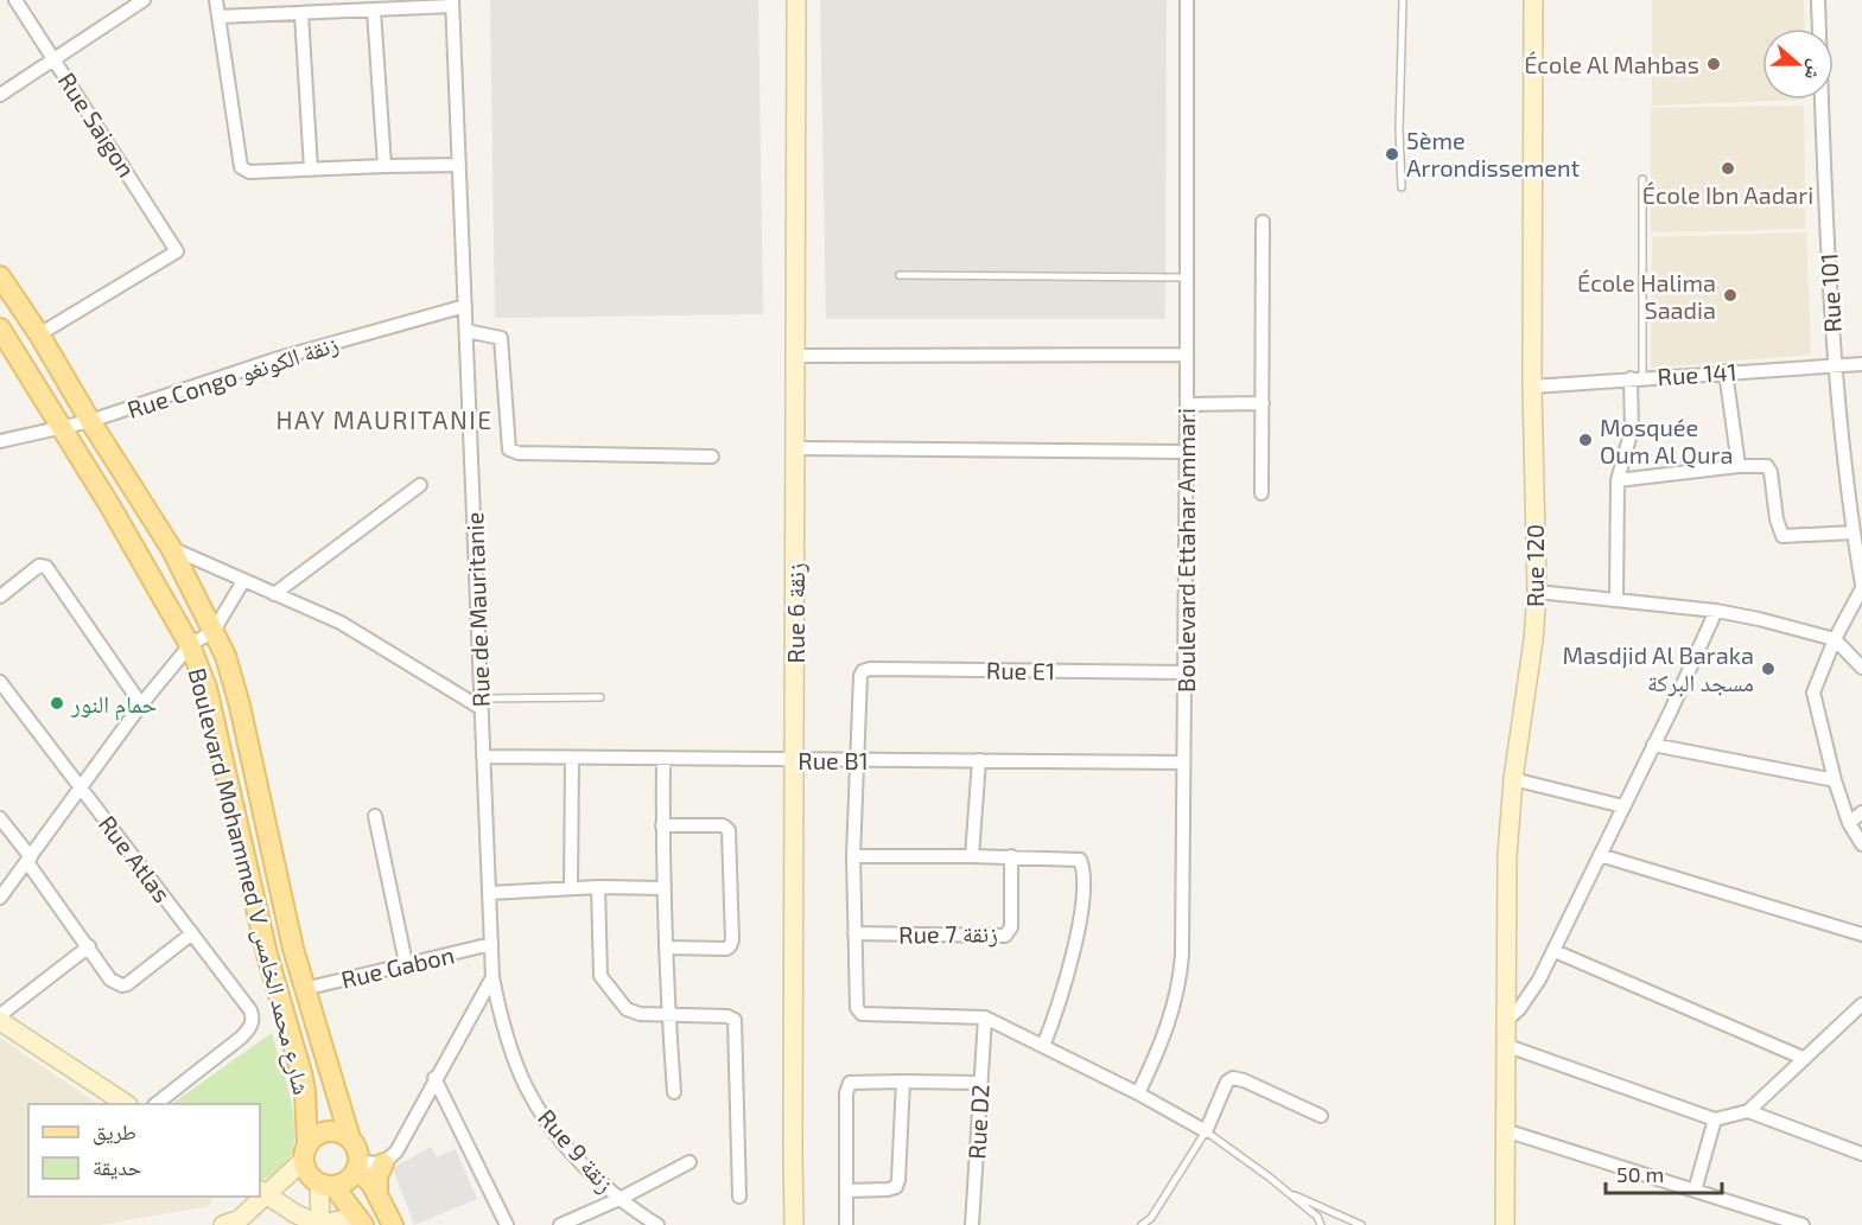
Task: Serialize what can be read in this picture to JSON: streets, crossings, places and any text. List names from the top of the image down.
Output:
{
  "streets": {
    "main road": ["Boulevard Mohammed V شارع محمد الخامس"],
    "street": [
      "Rue Saigon",
      "Rue 101",
      "Rue 141",
      "Rue Congo زنقة الكونغو",
      "Boulevard Ettahar Ammari",
      "Rue 120",
      "Rue de Mauritanie",
      "Rue 6 زنقة",
      "Rue E1",
      "Rue B1",
      "Rue Atlas",
      "Rue 7 زنقة",
      "Rue Gabon",
      "Rue D2",
      "Rue 9 زنقة"
    ]
  },
  "crossings": [
    ["Rue Saigon", "Boulevard Mohammed V شارع محمد الخامس"],
    ["Rue 101", "Rue 141"],
    ["Rue 141", "Rue 120"],
    ["Rue Congo زنقة الكونغو", "Rue de Mauritanie"],
    ["Rue Congo زنقة الكونغو", "Boulevard Mohammed V شارع محمد الخامس"],
    ["Boulevard Ettahar Ammari", "Rue E1"],
    ["Boulevard Ettahar Ammari", "Rue B1"],
    ["Rue de Mauritanie", "Rue B1"],
    ["Rue de Mauritanie", "Rue Gabon"],
    ["Rue de Mauritanie", "Rue 9 زنقة"],
    ["Rue 6 زنقة", "Rue B1"],
    ["Rue E1", "Rue B1"],
    ["Boulevard Mohammed V شارع محمد الخامس", "Rue Gabon"]
  ],
  "districts": ["HAY MAURITANIE"],
  "places": [
    "École Al Mahbas",
    "5ème Arrondissement",
    "École Ibn Aadari",
    "École Halima Saadia",
    "Mosquée Oum Al Qura",
    "Masdjid Al Baraka مسجد البركة",
    "حمام النور"
  ],
  "legend": ["طريق", "حديقة"],
  "scale_bar": "50 m",
  "north": "right"
}
